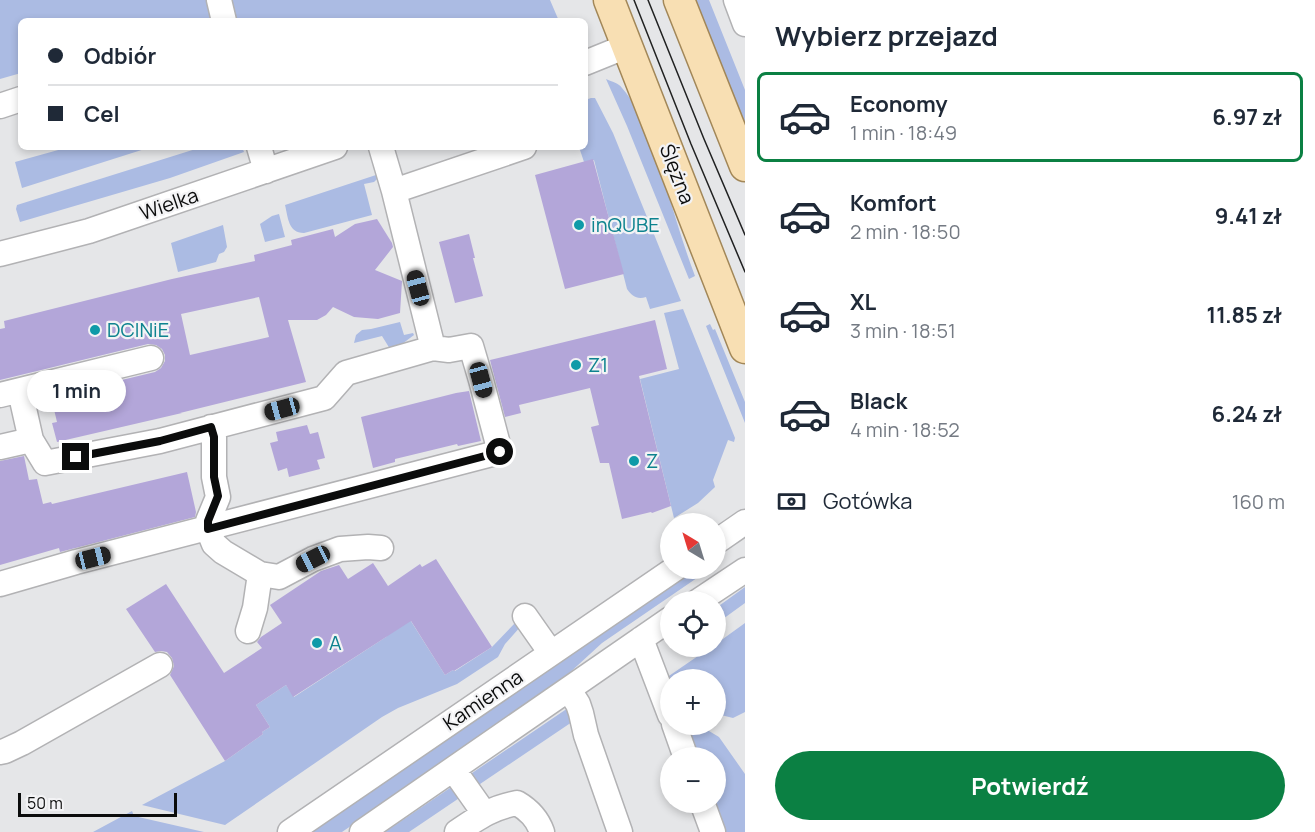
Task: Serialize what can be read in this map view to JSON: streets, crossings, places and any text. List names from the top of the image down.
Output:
{
  "streets": {
    "main road": ["Ślężna"],
    "street": ["Wielka", "Kamienna"]
  },
  "places": [
    "inQUBE",
    "DCINiE",
    "Z1",
    "Z",
    "A"
  ],
  "scale_bar": "50 m",
  "north": "top left",
  "page": {
    "heading": "Wybierz przejazd",
    "banner": ["Odbiór", "Cel"],
    "list": [
      {
        "name": "Economy",
        "note": "1 min · 18:49",
        "value": "6.97 zł"
      },
      {
        "name": "Komfort",
        "note": "2 min · 18:50",
        "value": "9.41 zł"
      },
      {
        "name": "XL",
        "note": "3 min · 18:51",
        "value": "11.85 zł"
      },
      {
        "name": "Black",
        "note": "4 min · 18:52",
        "value": "6.24 zł"
      }
    ],
    "bubble": "1 min",
    "pay": ["Gotówka", "160 m"],
    "map_buttons": ["+", "−"],
    "buttons": "Potwierdź",
    "scale": "50 m"
  }
}
